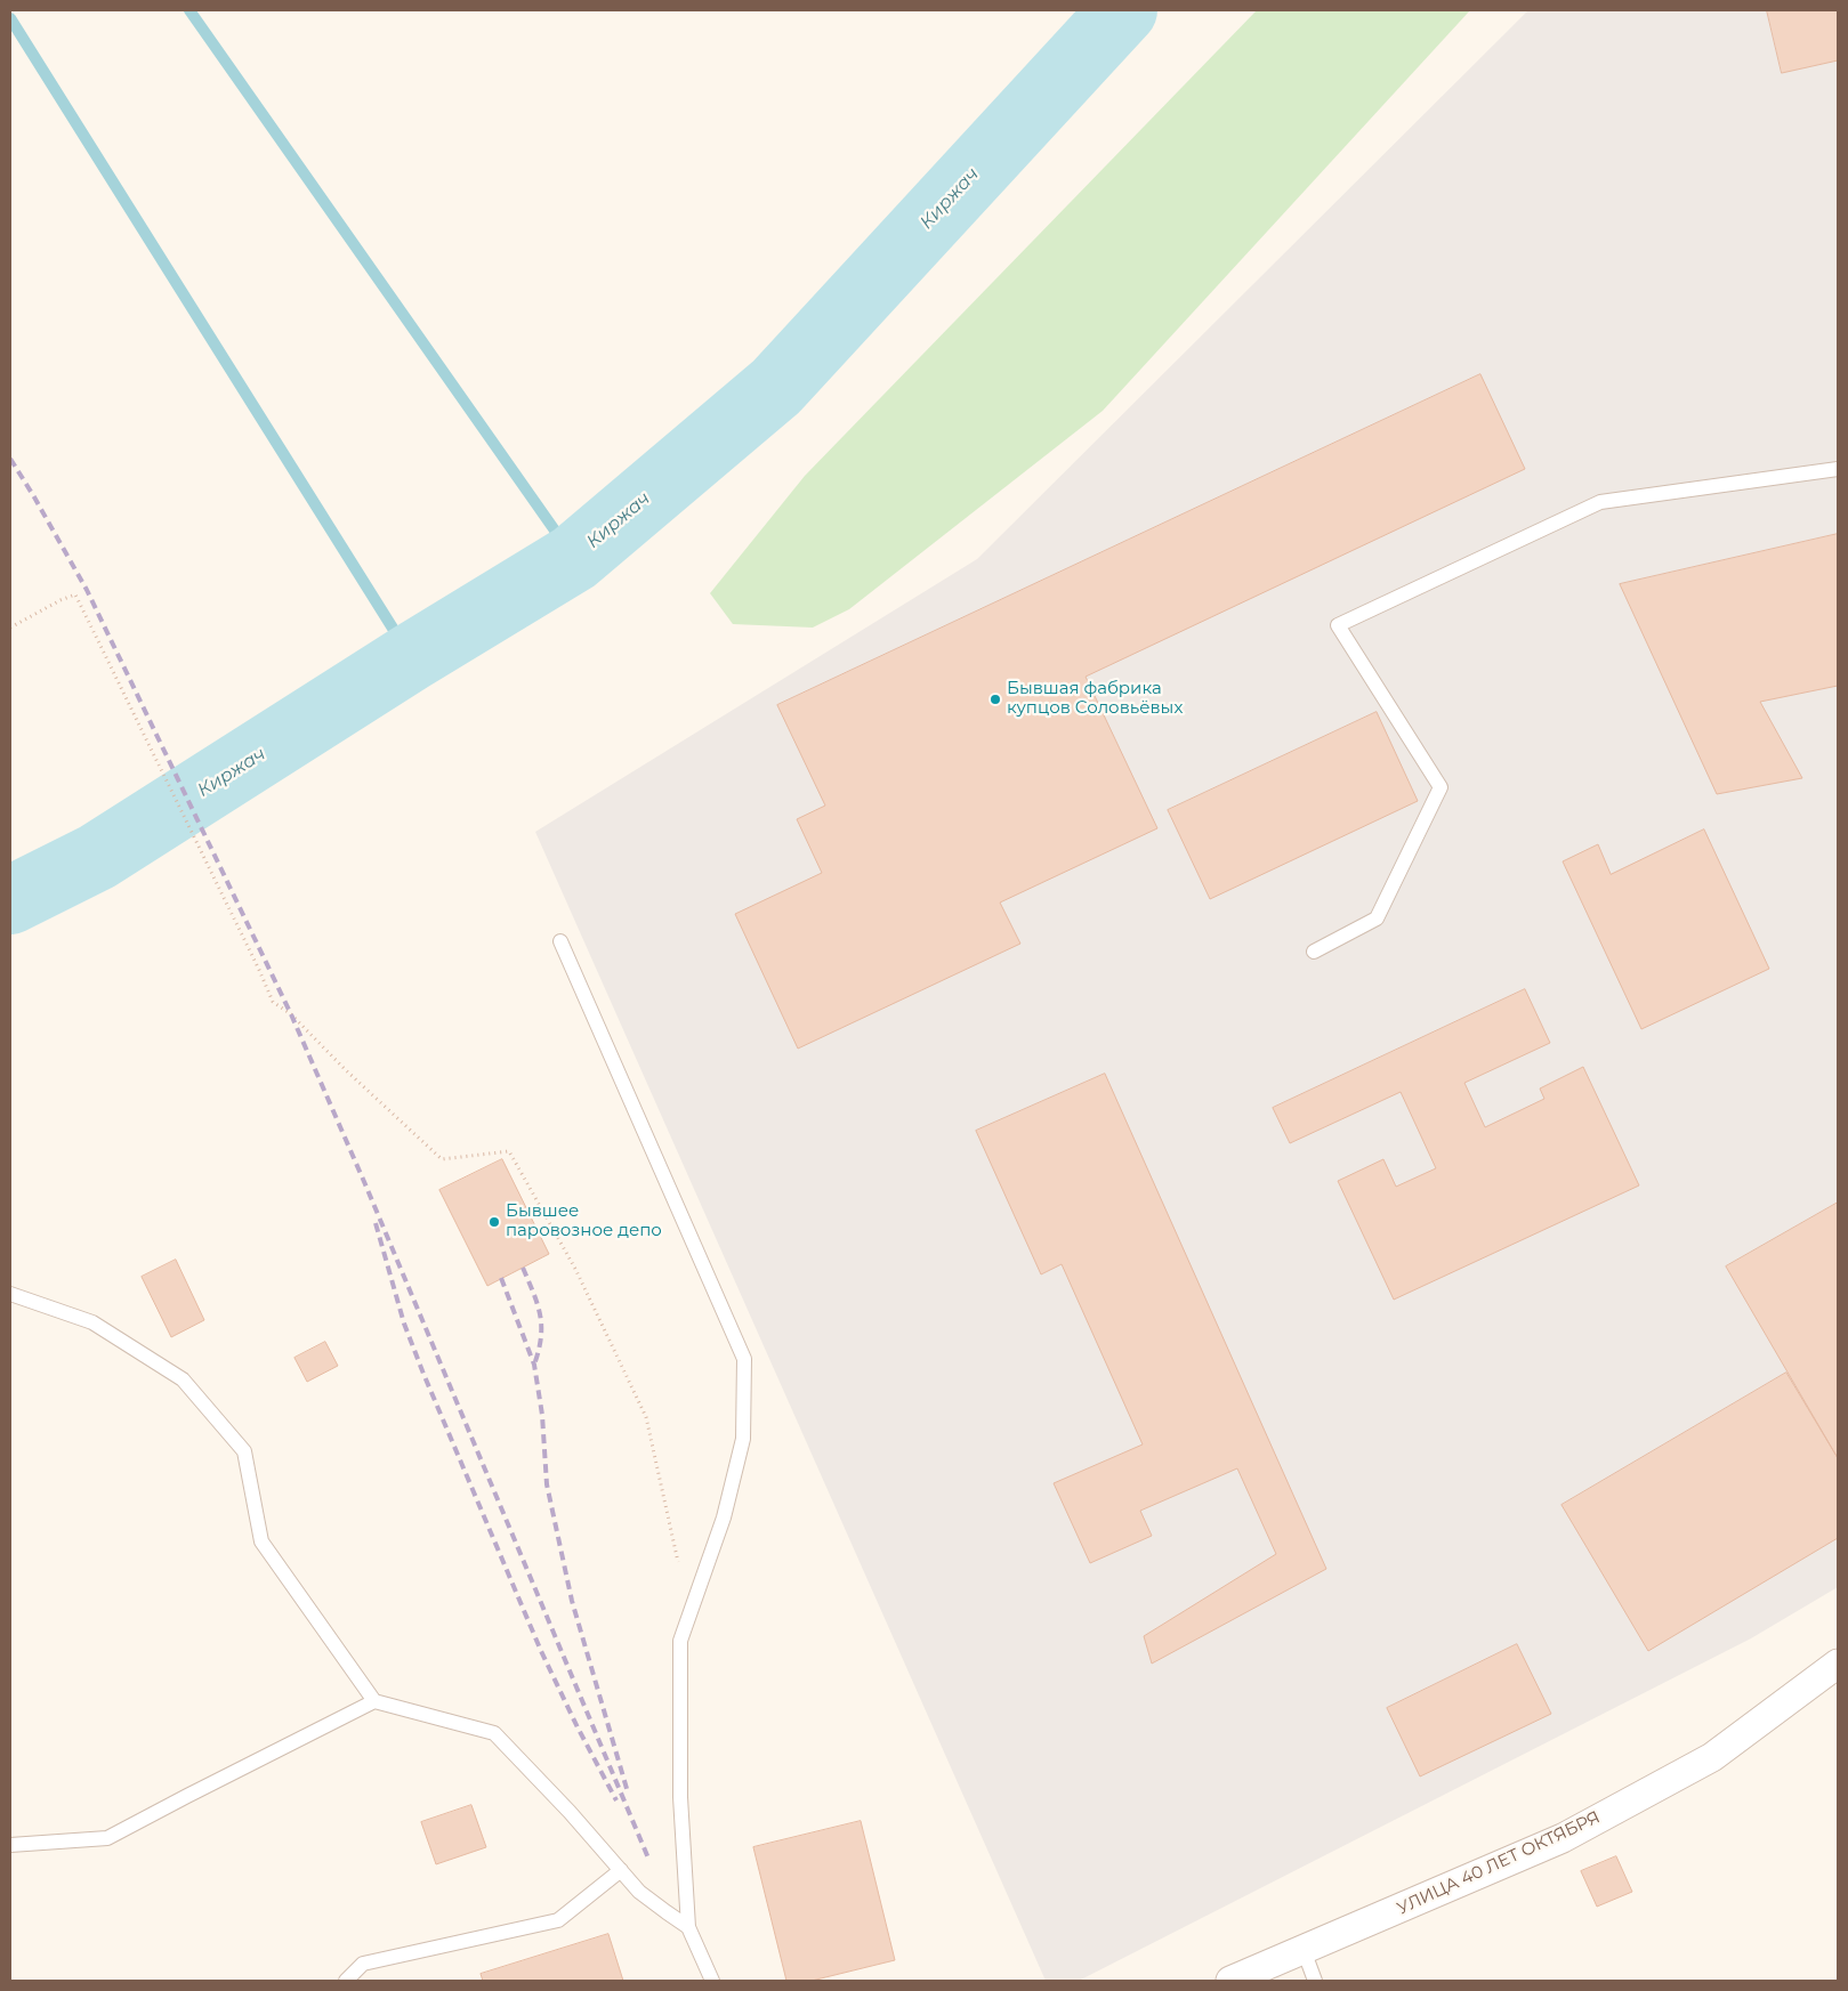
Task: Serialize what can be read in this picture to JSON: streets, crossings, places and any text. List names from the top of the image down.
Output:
{
  "streets": {
    "street": ["УЛИЦА 40 ЛЕТ ОКТЯБРЯ"]
  },
  "water": ["Киржач"],
  "places": ["Бывшая фабрика купцов Соловьёвых", "Бывшее паровозное депо"]
}
